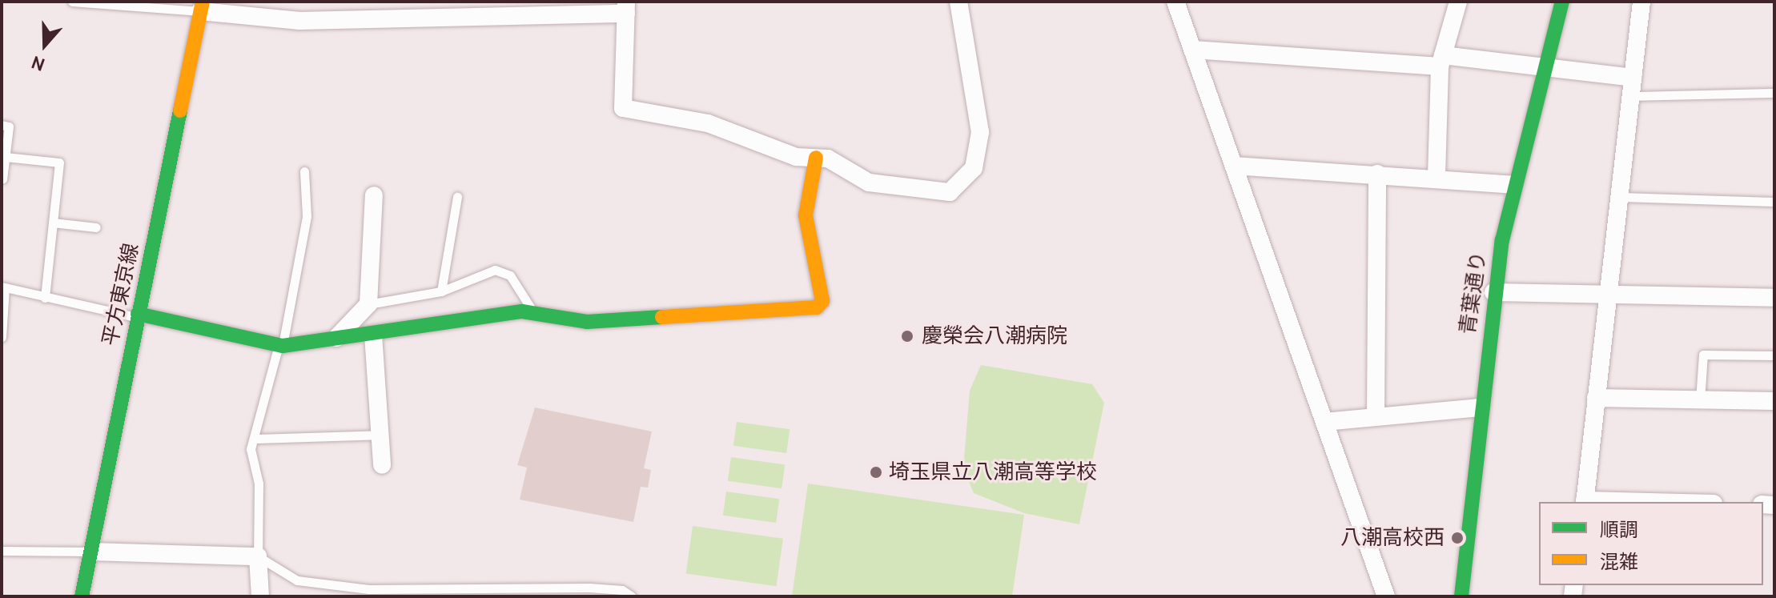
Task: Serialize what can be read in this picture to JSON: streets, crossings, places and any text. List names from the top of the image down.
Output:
{
  "streets": {
    "street": ["青葉通り", "平方東京線"]
  },
  "places": ["慶榮会八潮病院", "埼玉県立八潮高等学校", "八潮高校西"],
  "legend": ["順調", "混雑"],
  "north": "bottom"
}
